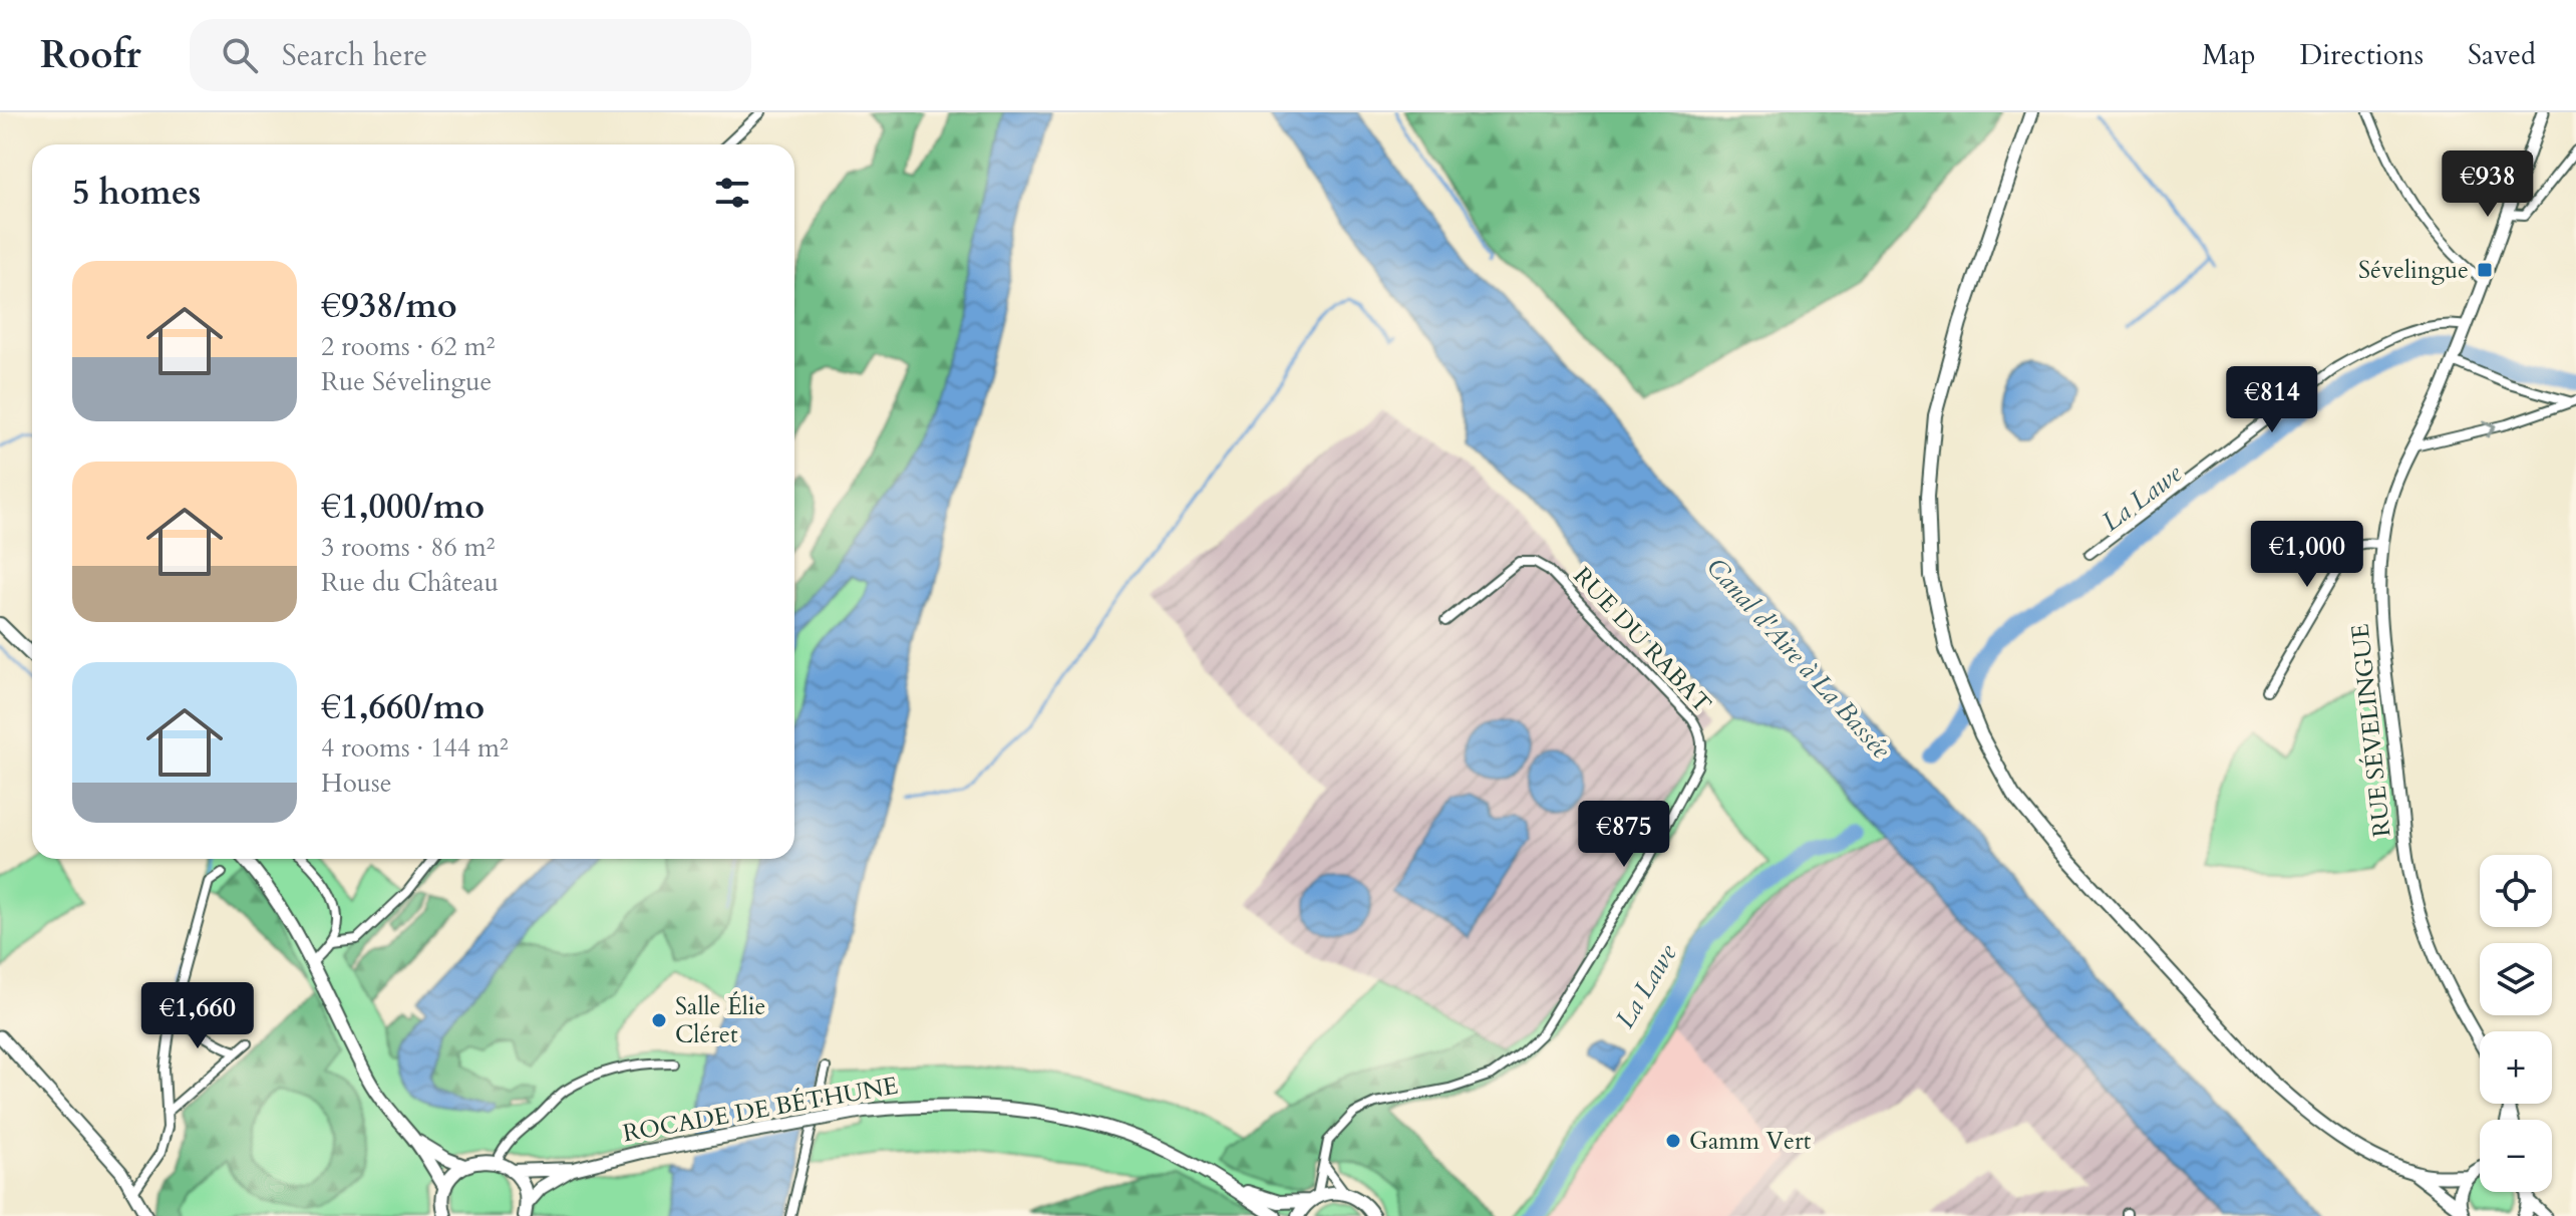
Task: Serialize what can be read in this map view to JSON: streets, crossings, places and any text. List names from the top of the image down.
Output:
{
  "streets": {
    "main road": ["RUE SÉVELINGUE", "ROCADE DE BÉTHUNE"],
    "street": ["RUE DU RABAT"]
  },
  "crossings": [
    ["RUE DU RABAT", "ROCADE DE BÉTHUNE"]
  ],
  "water": ["La Lawe", "Canal d'Aire à La Bassée"],
  "places": {
    "transit": ["Sévelingue"],
    "other": ["Salle Élie Cléret", "Gamm Vert"]
  },
  "page": {
    "header": "Roofr",
    "search": "Search here",
    "nav": ["Map", "Directions", "Saved"],
    "heading": "5 homes",
    "price": [
      "€938",
      "€814",
      "€1,000",
      "€875",
      "€1,660"
    ],
    "list": [
      {
        "name": "€938/mo",
        "note": "2 rooms · 62 m² · Rue Sévelingue"
      },
      {
        "name": "€1,000/mo",
        "note": "3 rooms · 86 m² · Rue du Château"
      },
      {
        "name": "€1,660/mo",
        "note": "4 rooms · 144 m² · House"
      }
    ],
    "map_buttons": ["+", "−"]
  }
}
